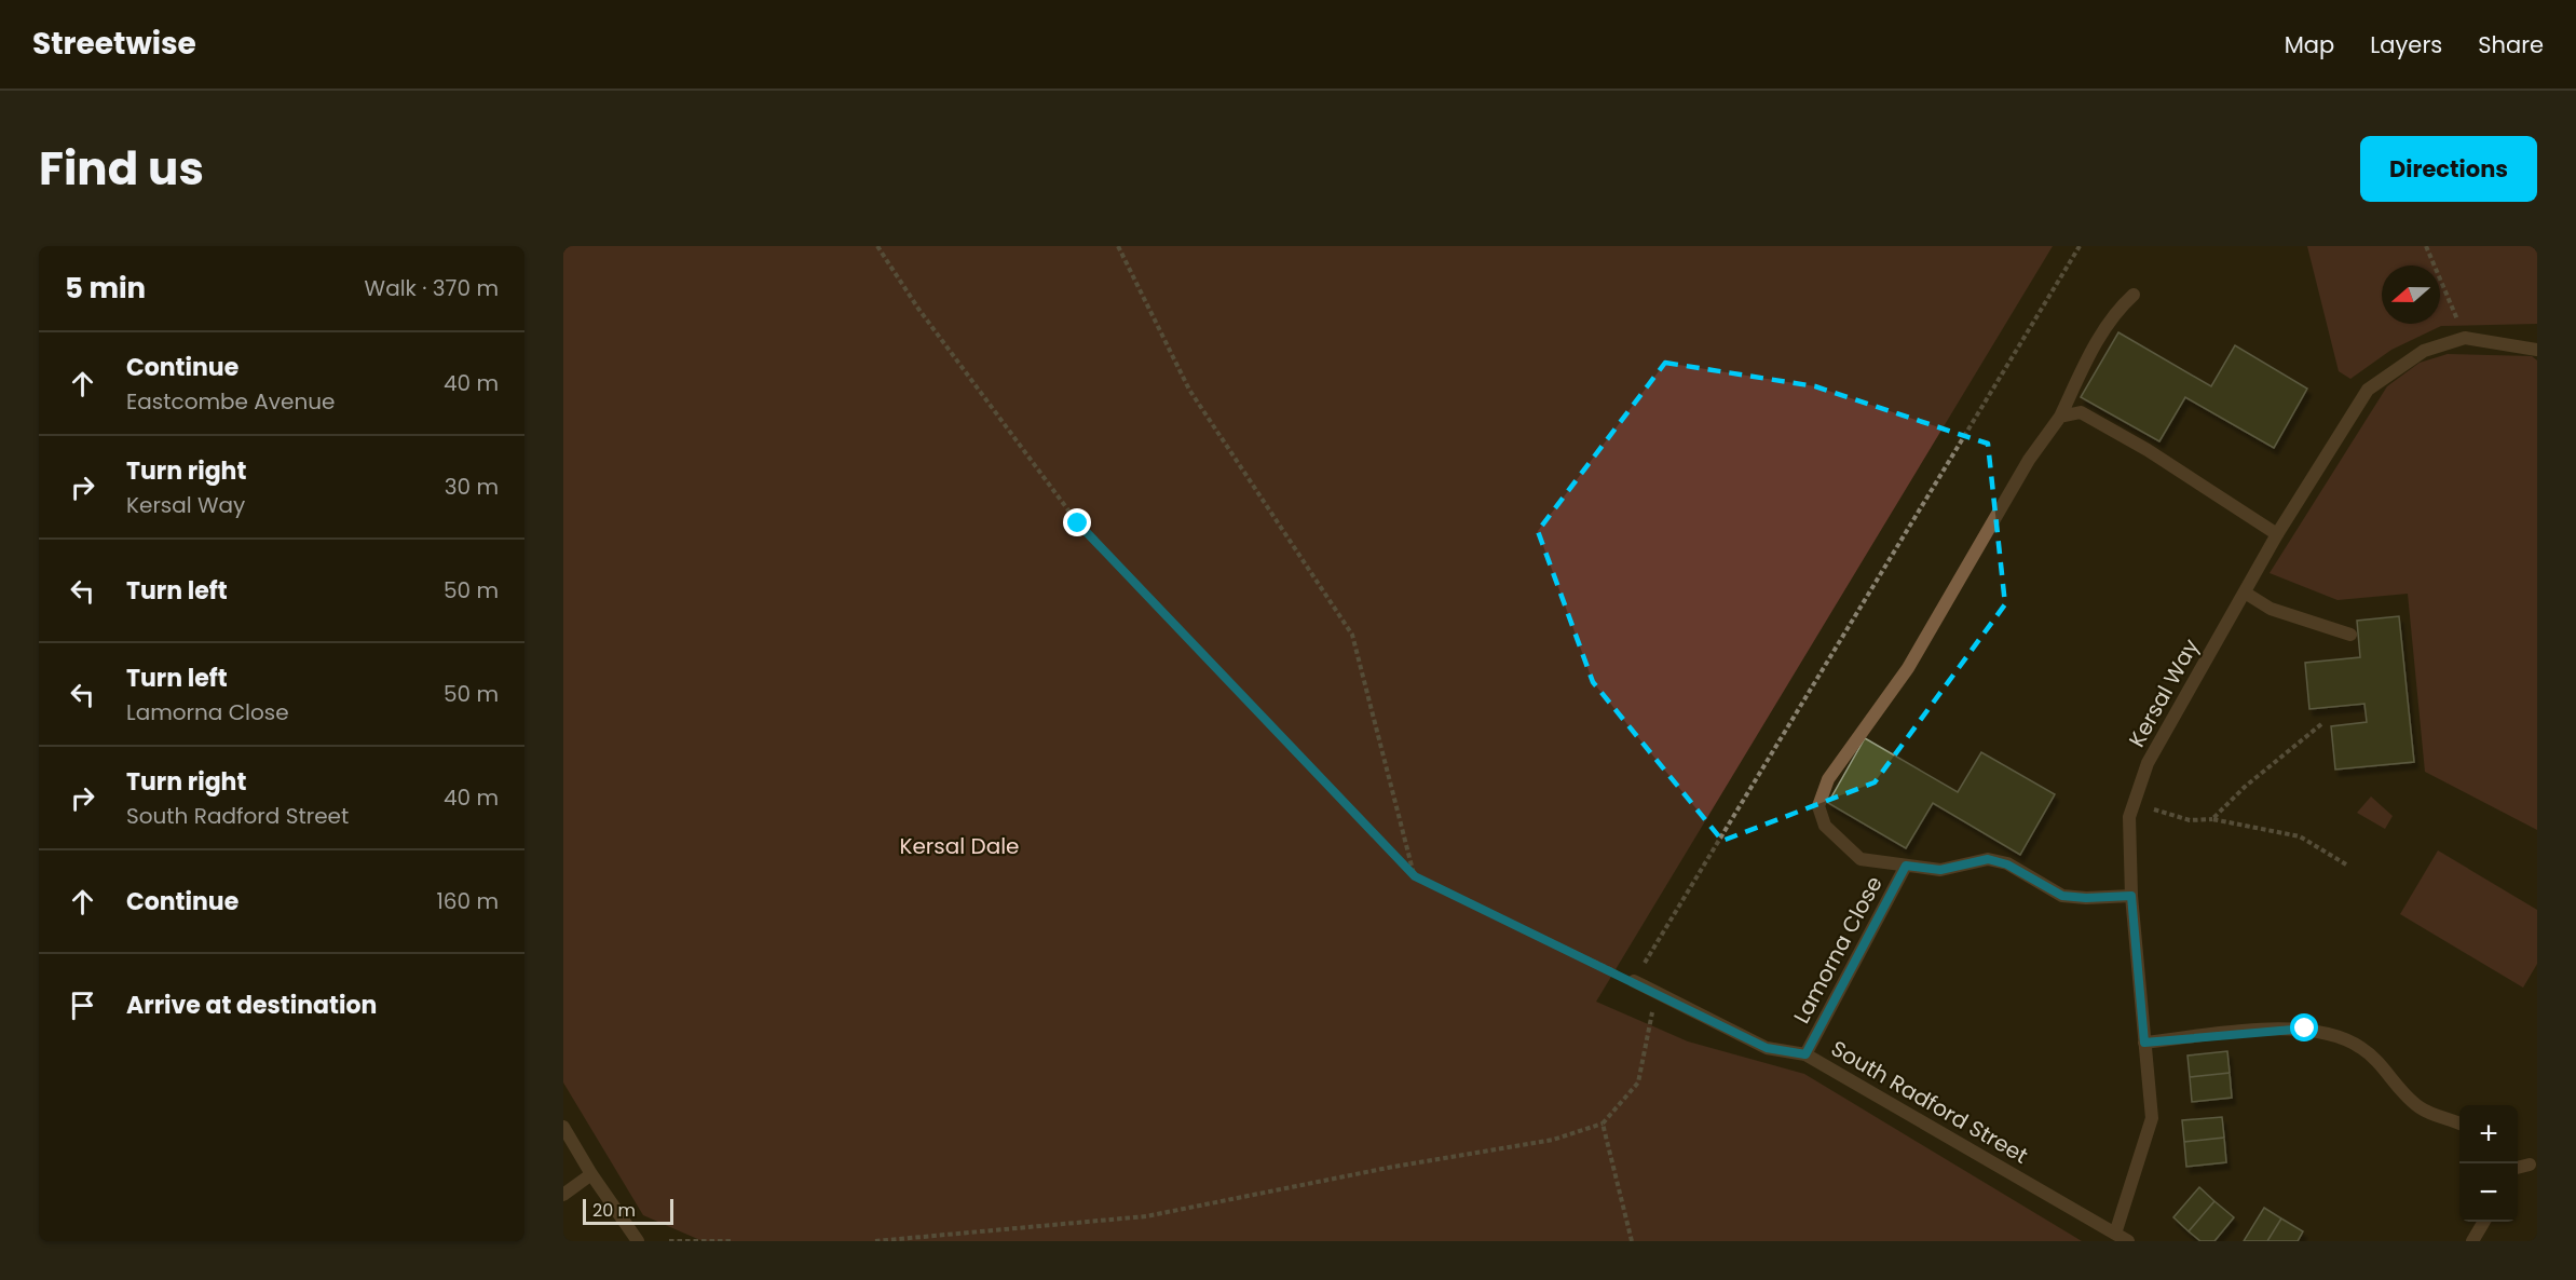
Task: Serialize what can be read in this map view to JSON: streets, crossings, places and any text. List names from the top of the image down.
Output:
{
  "streets": {
    "street": ["Kersal Way", "Lamorna Close", "South Radford Street"]
  },
  "crossings": [
    ["Kersal Way", "South Radford Street"],
    ["Lamorna Close", "South Radford Street"]
  ],
  "parks": ["Kersal Dale"],
  "scale_bar": "20 m",
  "north": "left",
  "page": {
    "header": "Streetwise",
    "nav": ["Map", "Layers", "Share"],
    "title": "Find us",
    "buttons": "Directions",
    "heading": ["5 min", "Walk · 370 m"],
    "list": [
      ["Continue", "Eastcombe Avenue", "40 m"],
      ["Turn right", "Kersal Way", "30 m"],
      ["Turn left", "50 m"],
      ["Turn left", "Lamorna Close", "50 m"],
      ["Turn right", "South Radford Street", "40 m"],
      ["Continue", "160 m"],
      "Arrive at destination"
    ],
    "map_buttons": ["+", "−"],
    "scale": "20 m"
  }
}
